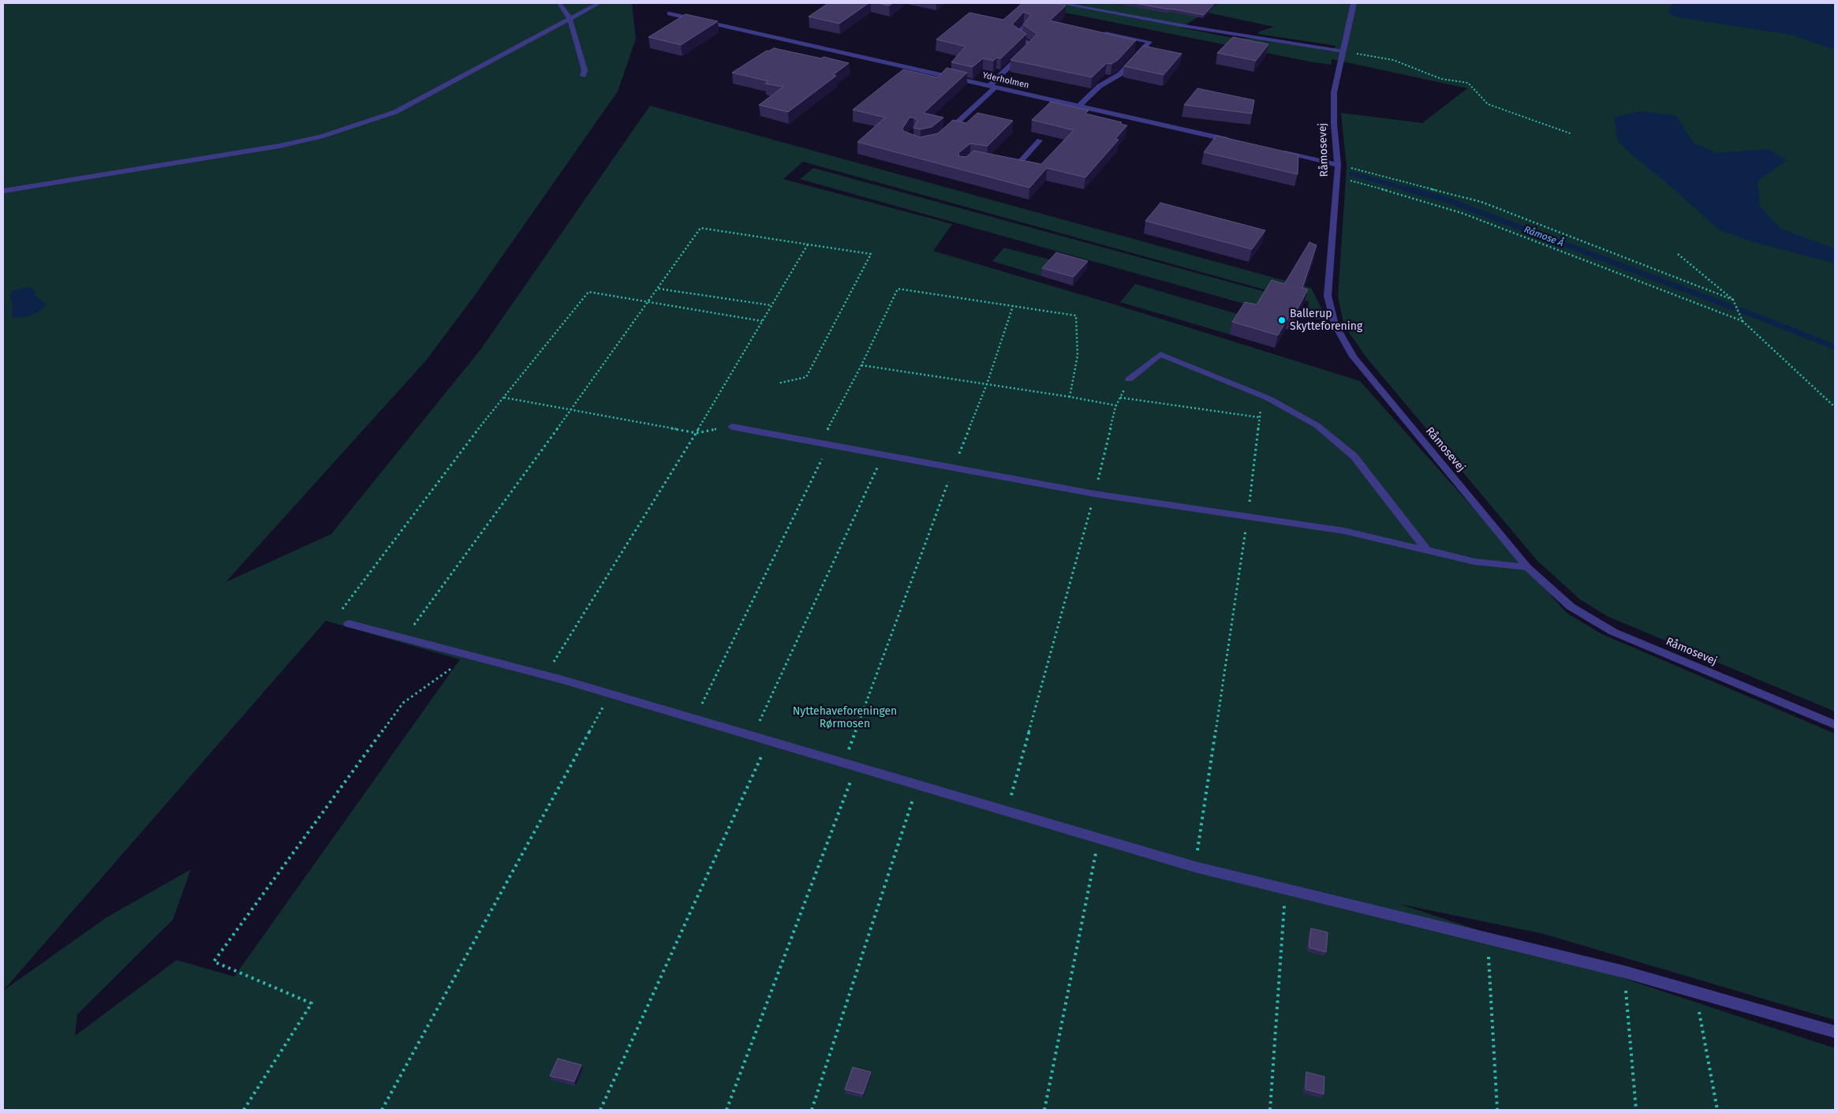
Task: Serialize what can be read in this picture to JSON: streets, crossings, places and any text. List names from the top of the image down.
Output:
{
  "streets": {
    "street": ["Yderholmen", "Råmosevej"]
  },
  "water": ["Råmose Å"],
  "parks": ["Nyttehaveforeningen Rørmosen"],
  "places": ["Ballerup Skytteforening"]
}
